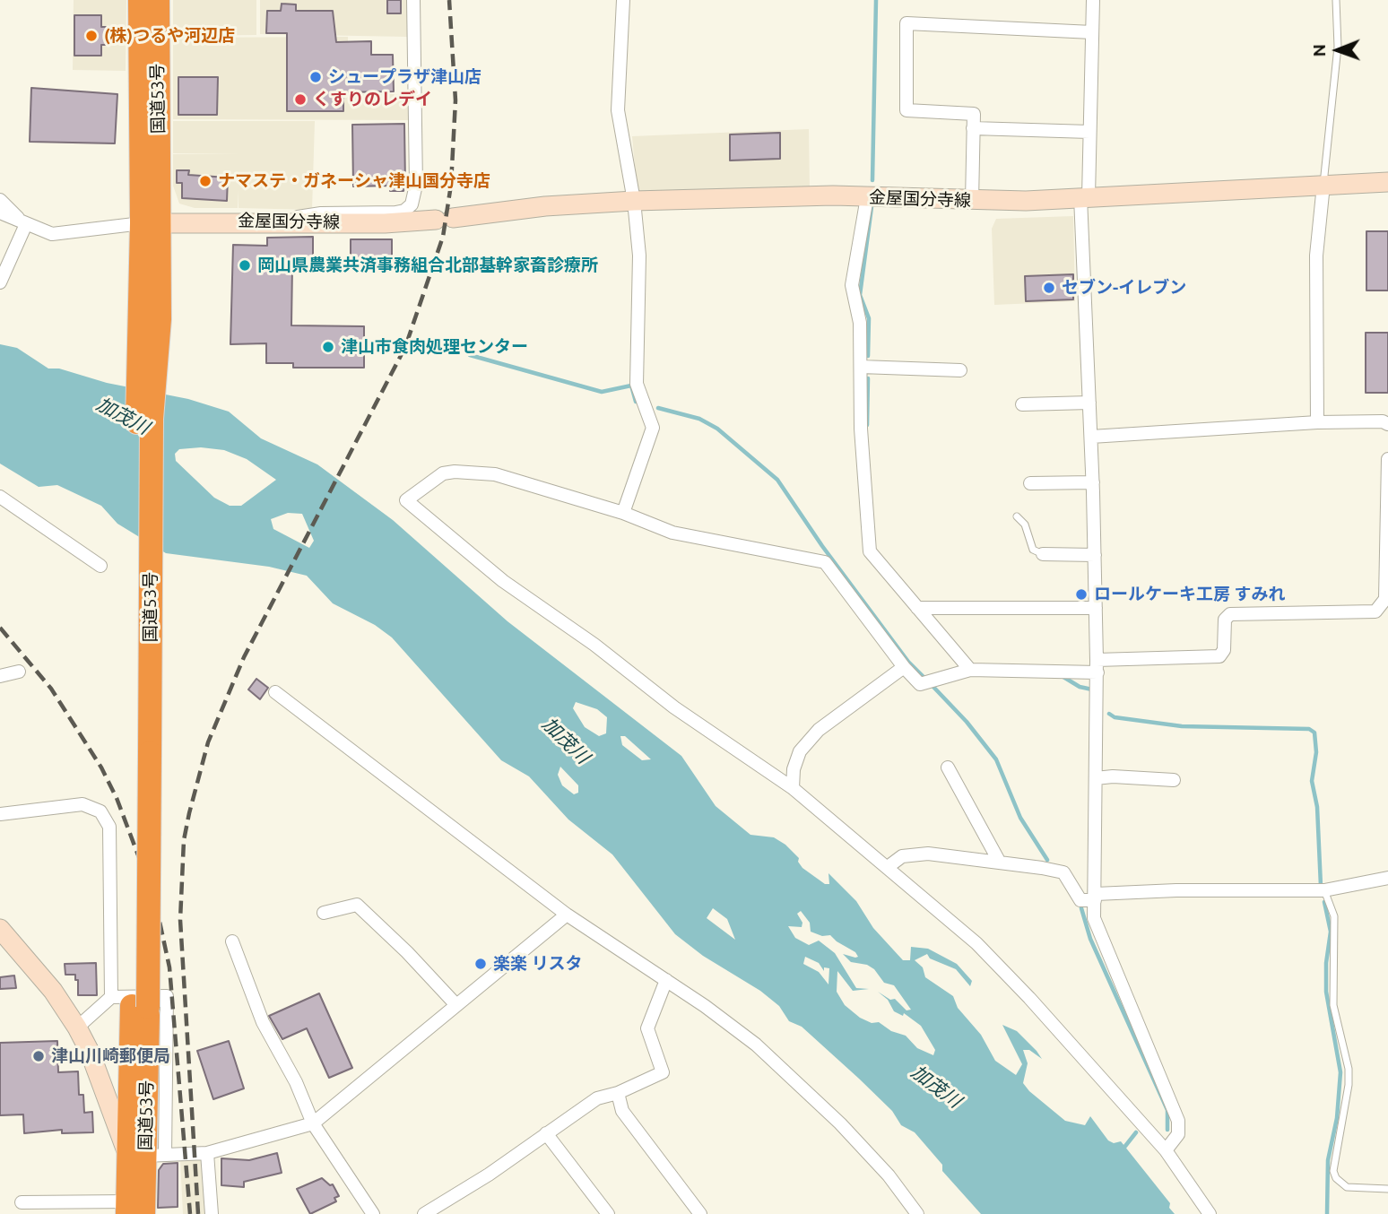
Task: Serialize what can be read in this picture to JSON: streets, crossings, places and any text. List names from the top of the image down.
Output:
{
  "streets": {
    "highway": ["国道53号"],
    "main road": ["金屋国分寺線"]
  },
  "crossings": [
    ["国道53号", "金屋国分寺線"]
  ],
  "water": ["加茂川"],
  "places": [
    "(株)つるや河辺店",
    "シュープラザ津山店",
    "くすりのレデイ",
    "ナマステ・ガネーシャ津山国分寺店",
    "岡山県農業共済事務組合北部基幹家畜診療所",
    "セブン-イレブン",
    "津山市食肉処理センター",
    "ロールケーキ工房 すみれ",
    "楽楽 リスタ",
    "津山川崎郵便局"
  ],
  "north": "left"
}
